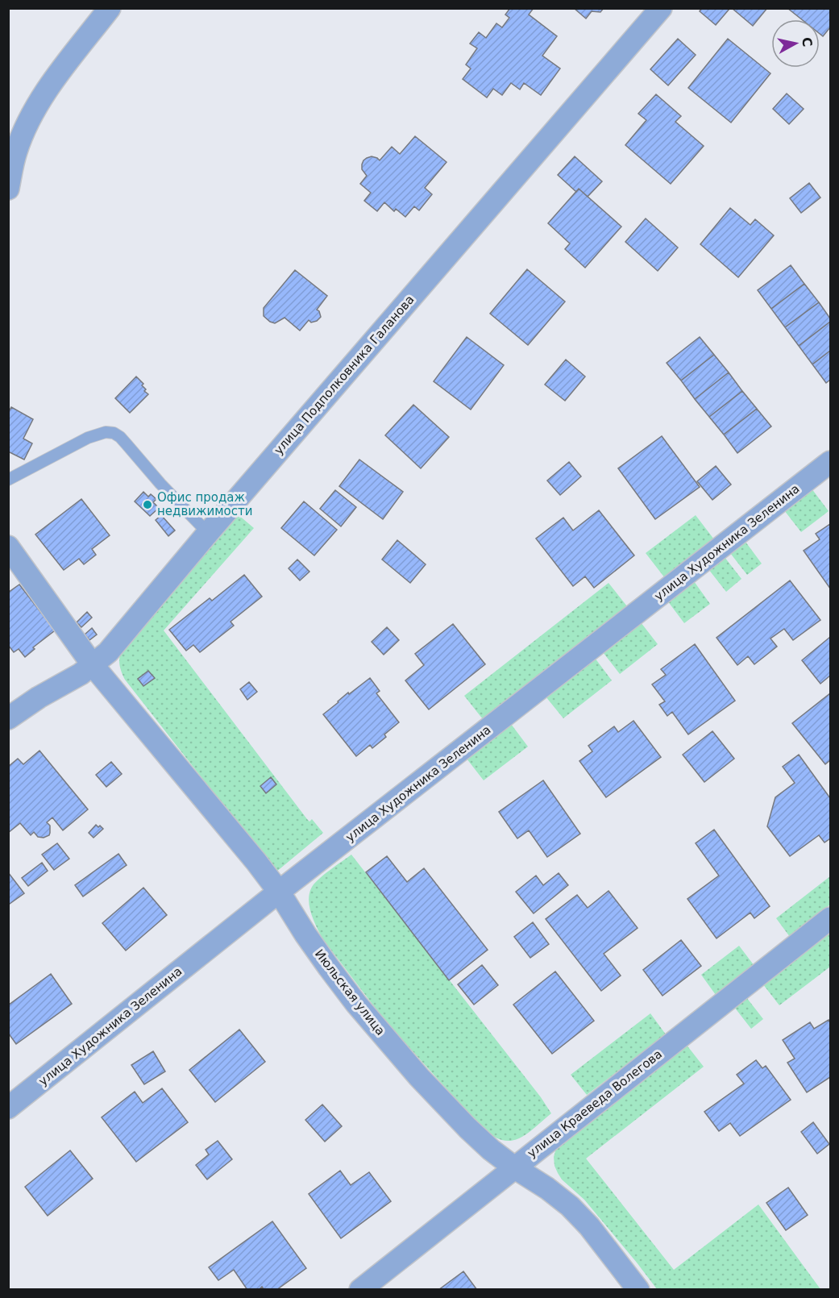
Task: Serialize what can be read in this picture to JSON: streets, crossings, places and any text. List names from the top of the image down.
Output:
{
  "streets": {
    "street": [
      "улица Подполковника Галанова",
      "улица Художника Зеленина",
      "Июльская улица",
      "улица Краеведа Волегова"
    ]
  },
  "crossings": [
    ["улица Подполковника Галанова", "Июльская улица"],
    ["улица Художника Зеленина", "Июльская улица"],
    ["Июльская улица", "улица Краеведа Волегова"]
  ],
  "places": ["Офис продаж недвижимости"],
  "north": "right"
}
